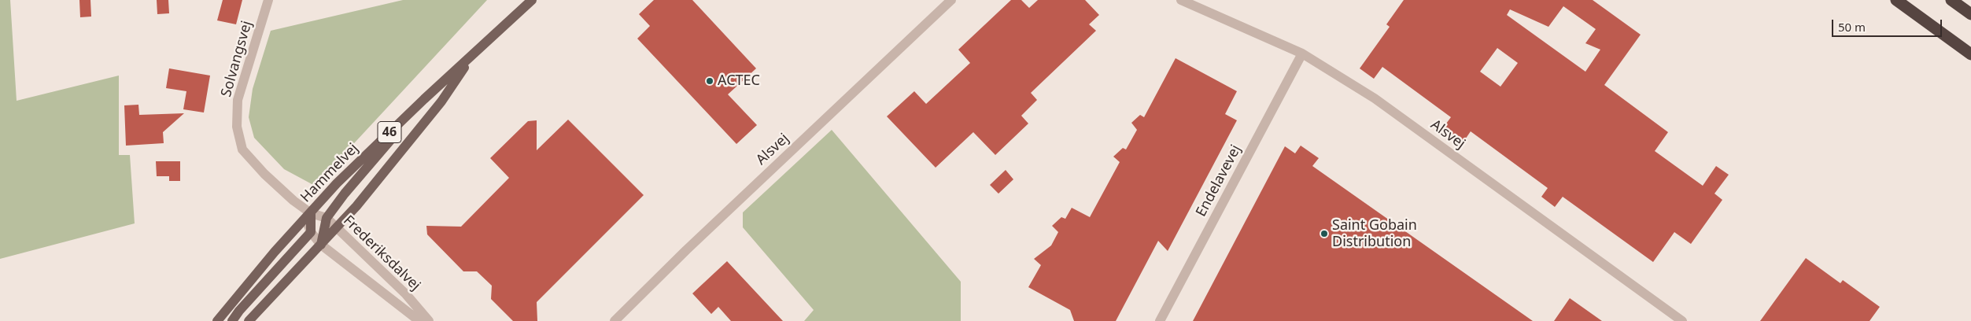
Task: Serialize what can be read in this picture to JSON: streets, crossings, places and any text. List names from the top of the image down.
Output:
{
  "streets": {
    "main road": ["46", "Hammelvej"],
    "street": [
      "Solvangsvej",
      "Alsvej",
      "Endelavevej",
      "Frederiksdalvej"
    ]
  },
  "crossings": [
    ["Solvangsvej", "Hammelvej"],
    ["Solvangsvej", "Frederiksdalvej"],
    ["Alsvej", "Endelavevej"],
    ["Hammelvej", "Frederiksdalvej"]
  ],
  "places": ["ACTEC", "Saint Gobain Distribution"],
  "scale_bar": "50 m"
}
